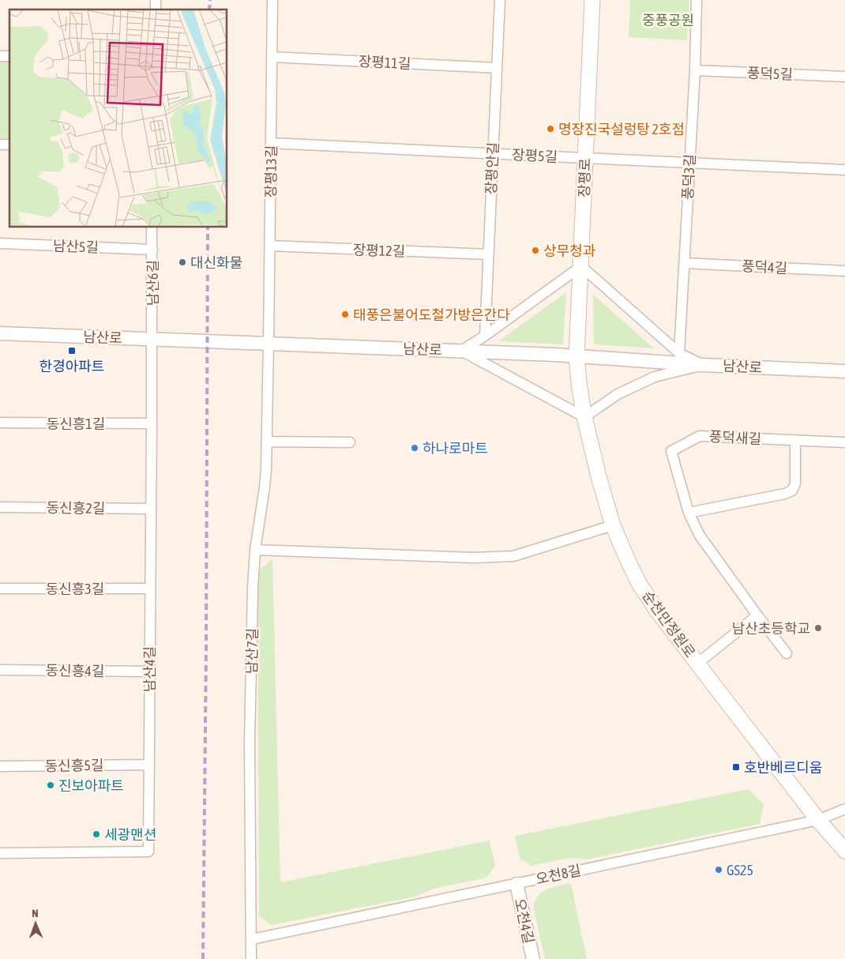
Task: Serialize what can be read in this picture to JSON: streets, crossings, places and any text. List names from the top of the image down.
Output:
{
  "streets": {
    "main road": ["장평로", "순천만정원로"],
    "street": [
      "장평11길",
      "풍덕5길",
      "장평5길",
      "장평안길",
      "장평13길",
      "풍덕3길",
      "남산5길",
      "장평12길",
      "풍덕4길",
      "남산6길",
      "남산로",
      "동신흥1길",
      "풍덕새길",
      "동신흥2길",
      "동신흥3길",
      "남산7길",
      "남산4길",
      "동신흥4길",
      "동신흥5길",
      "오천8길",
      "오천4길"
    ]
  },
  "crossings": [
    ["장평11길", "장평안길"],
    ["장평11길", "장평13길"],
    ["풍덕5길", "풍덕3길"],
    ["장평5길", "장평안길"],
    ["장평5길", "장평13길"],
    ["장평5길", "풍덕3길"],
    ["장평5길", "장평로"],
    ["장평안길", "장평12길"],
    ["장평13길", "장평12길"],
    ["장평13길", "남산로"],
    ["장평13길", "남산7길"],
    ["풍덕3길", "풍덕4길"],
    ["장평로", "남산로"],
    ["장평로", "순천만정원로"],
    ["남산5길", "남산6길"],
    ["남산6길", "남산로"],
    ["남산6길", "남산4길"],
    ["남산로", "순천만정원로"],
    ["남산로", "남산7길"],
    ["남산로", "남산4길"],
    ["동신흥1길", "남산4길"],
    ["동신흥2길", "남산4길"],
    ["동신흥3길", "남산4길"],
    ["순천만정원로", "오천8길"],
    ["남산7길", "오천8길"],
    ["남산4길", "동신흥4길"],
    ["남산4길", "동신흥5길"],
    ["오천8길", "오천4길"]
  ],
  "parks": ["중풍공원"],
  "places": {
    "other": [
      "명장진국설렁탕 2호점",
      "상무청과",
      "대신화물",
      "태풍은불어도철가방은간다",
      "하나로마트",
      "남산초등학교",
      "진보아파트",
      "세광맨션",
      "GS25"
    ],
    "transit": ["한경아파트", "호반베르디움"]
  },
  "north": "top"
}
